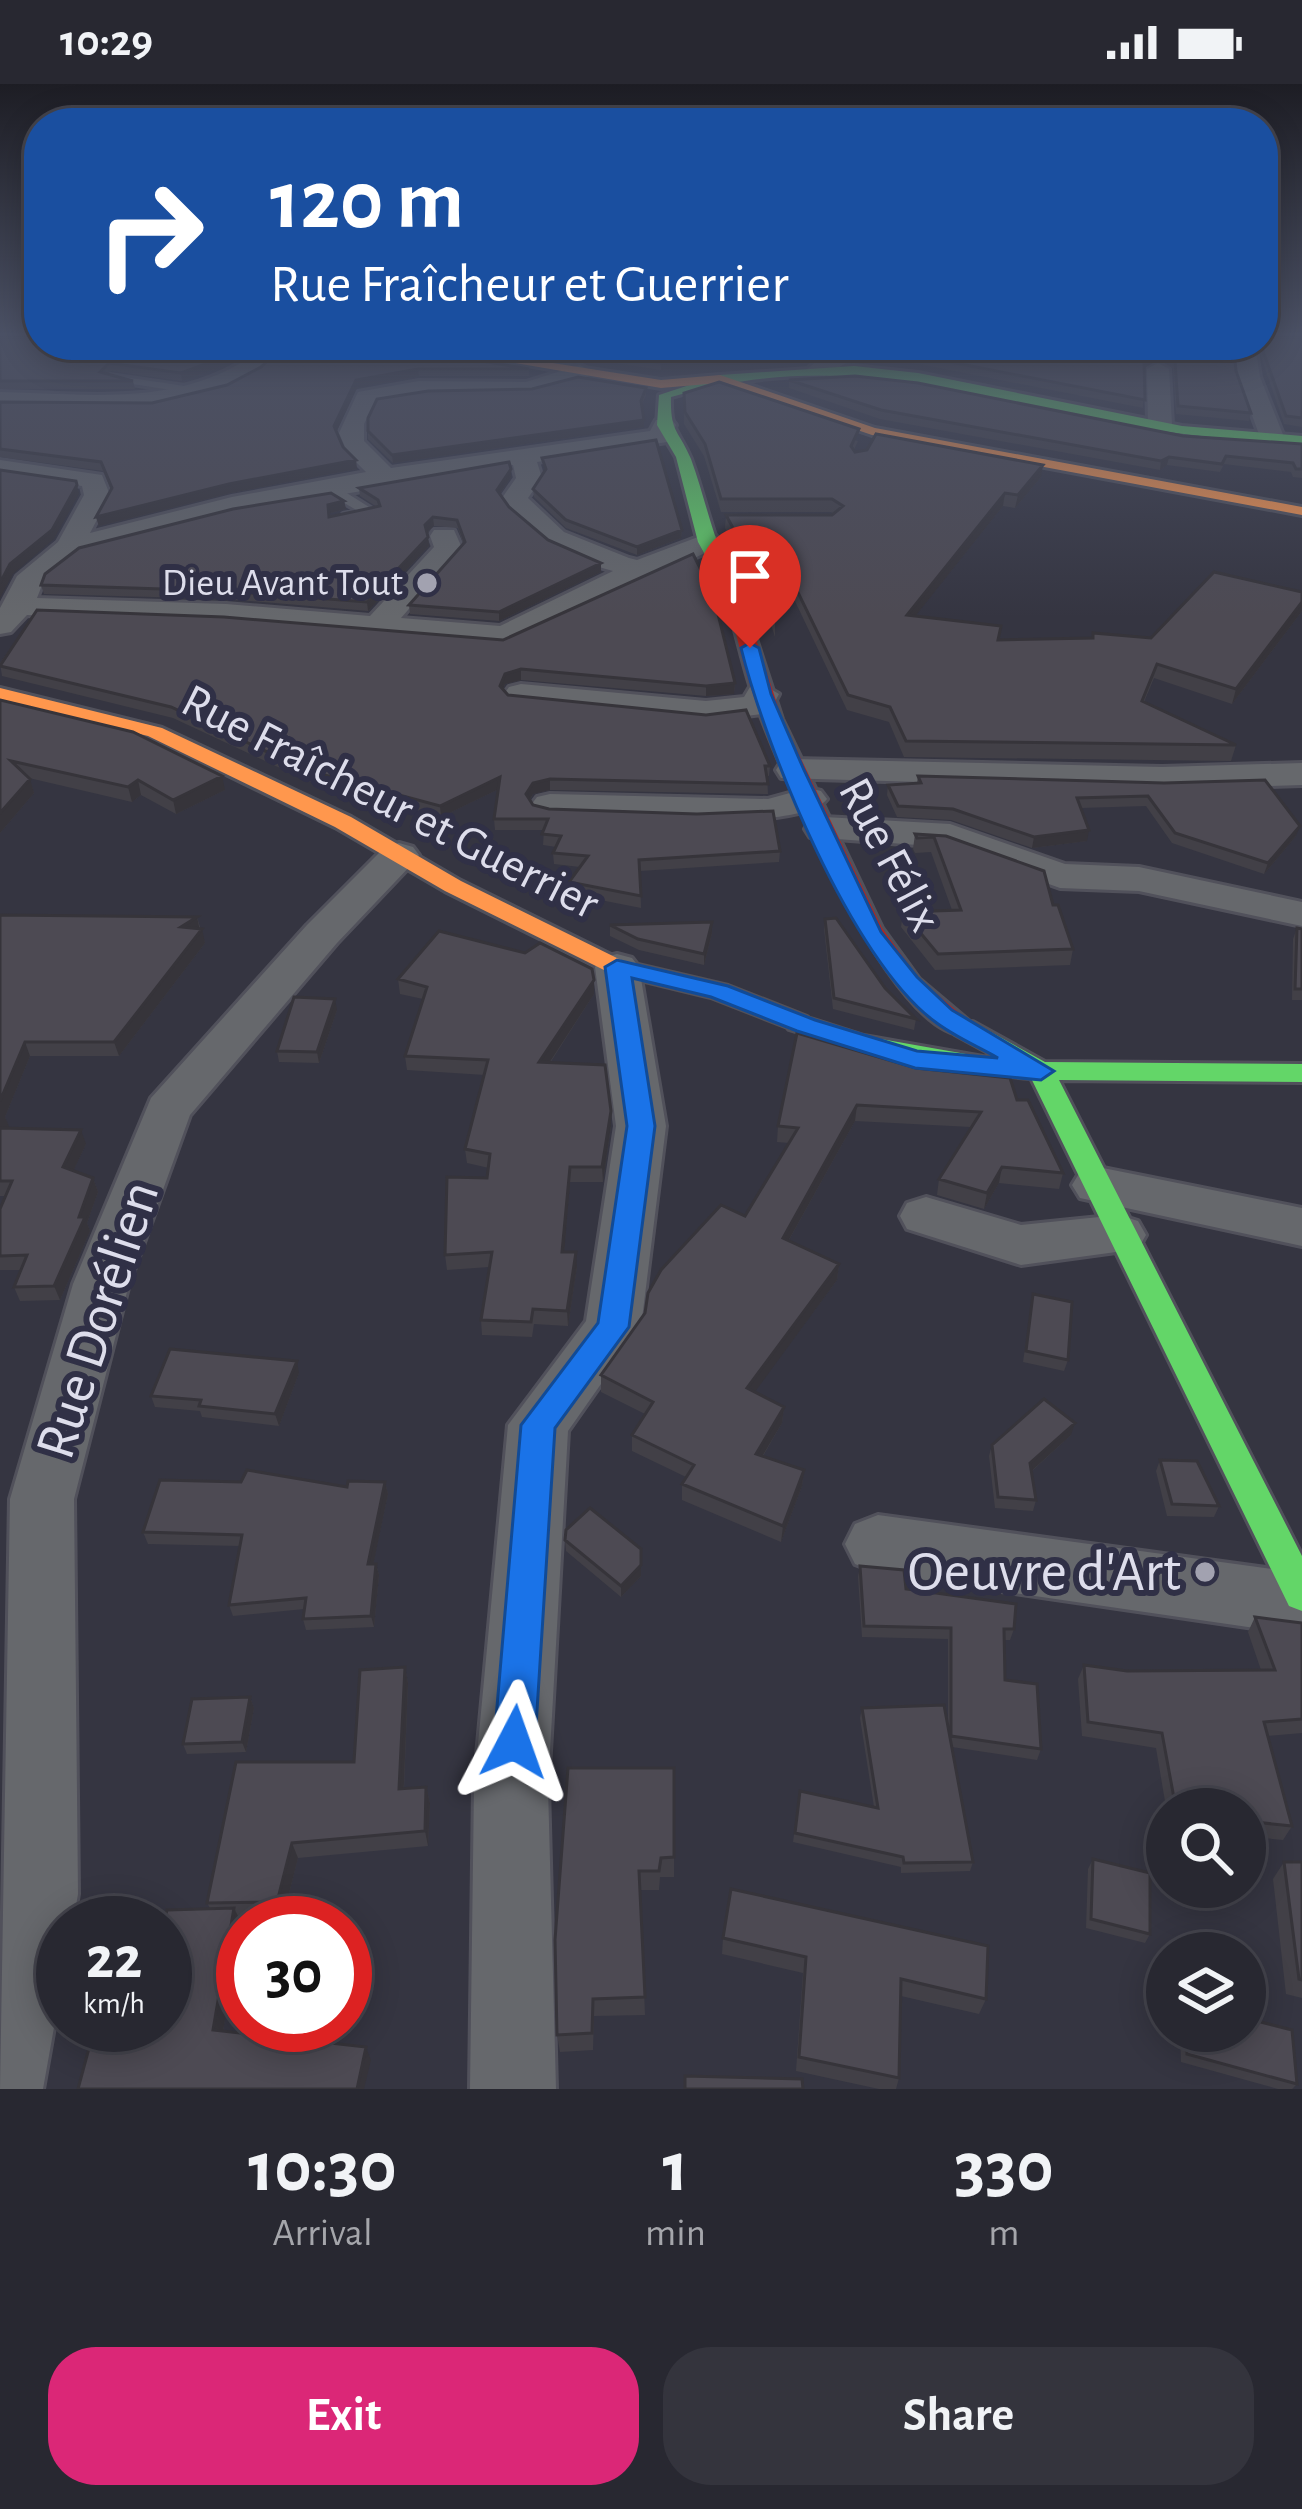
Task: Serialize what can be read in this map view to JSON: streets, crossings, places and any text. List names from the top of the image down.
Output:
{
  "streets": {
    "street": ["Rue Fraîcheur et Guerrier", "Rue Félix", "Rue Dorélien"]
  },
  "crossings": [
    ["Rue Fraîcheur et Guerrier", "Rue Félix"],
    ["Rue Fraîcheur et Guerrier", "Rue Dorélien"]
  ],
  "places": ["Dieu Avant Tout", "Oeuvre d'Art"],
  "page": {
    "status": "10:29",
    "turn": ["120 m", "Rue Fraîcheur et Guerrier"],
    "speed": "22 km/h",
    "limit": "30",
    "eta": [
      "10:30",
      "Arrival",
      "1",
      "min",
      "330",
      "m"
    ],
    "buttons": ["Exit", "Share"]
  }
}
